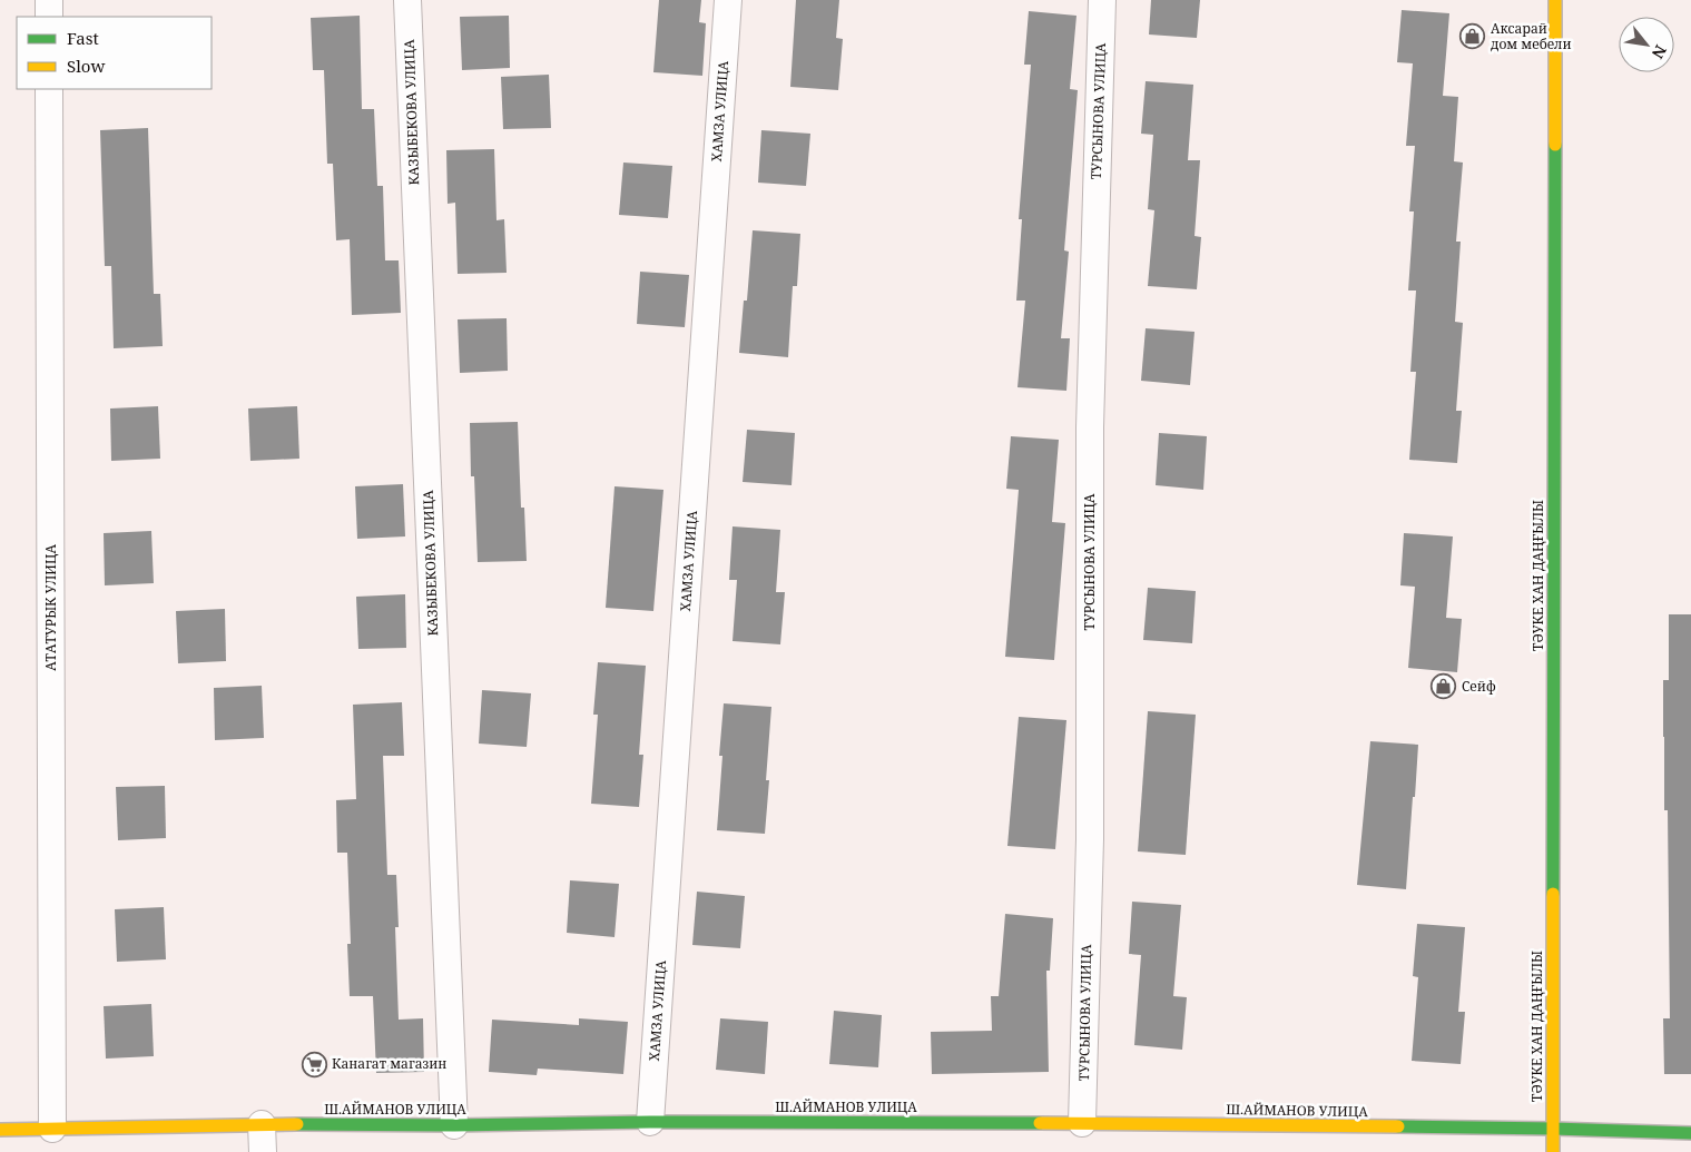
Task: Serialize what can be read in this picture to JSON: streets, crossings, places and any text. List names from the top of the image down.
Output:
{
  "streets": {
    "street": [
      "ХАМЗА УЛИЦА",
      "ТУРСЫНОВА УЛИЦА",
      "КАЗЫБЕКОВА УЛИЦА",
      "ТӘУКЕ ХАН ДАҢҒЫЛЫ",
      "АТАТУРЫК УЛИЦА",
      "Ш.АЙМАНОВ УЛИЦА"
    ]
  },
  "crossings": [
    ["ХАМЗА УЛИЦА", "Ш.АЙМАНОВ УЛИЦА"],
    ["ТУРСЫНОВА УЛИЦА", "Ш.АЙМАНОВ УЛИЦА"],
    ["КАЗЫБЕКОВА УЛИЦА", "Ш.АЙМАНОВ УЛИЦА"],
    ["ТӘУКЕ ХАН ДАҢҒЫЛЫ", "Ш.АЙМАНОВ УЛИЦА"],
    ["АТАТУРЫК УЛИЦА", "Ш.АЙМАНОВ УЛИЦА"]
  ],
  "places": {
    "shop": ["Аксарай дом мебели", "Сейф"],
    "supermarket": ["Канагат магазин"]
  },
  "legend": ["Fast", "Slow"],
  "north": "bottom right"
}
